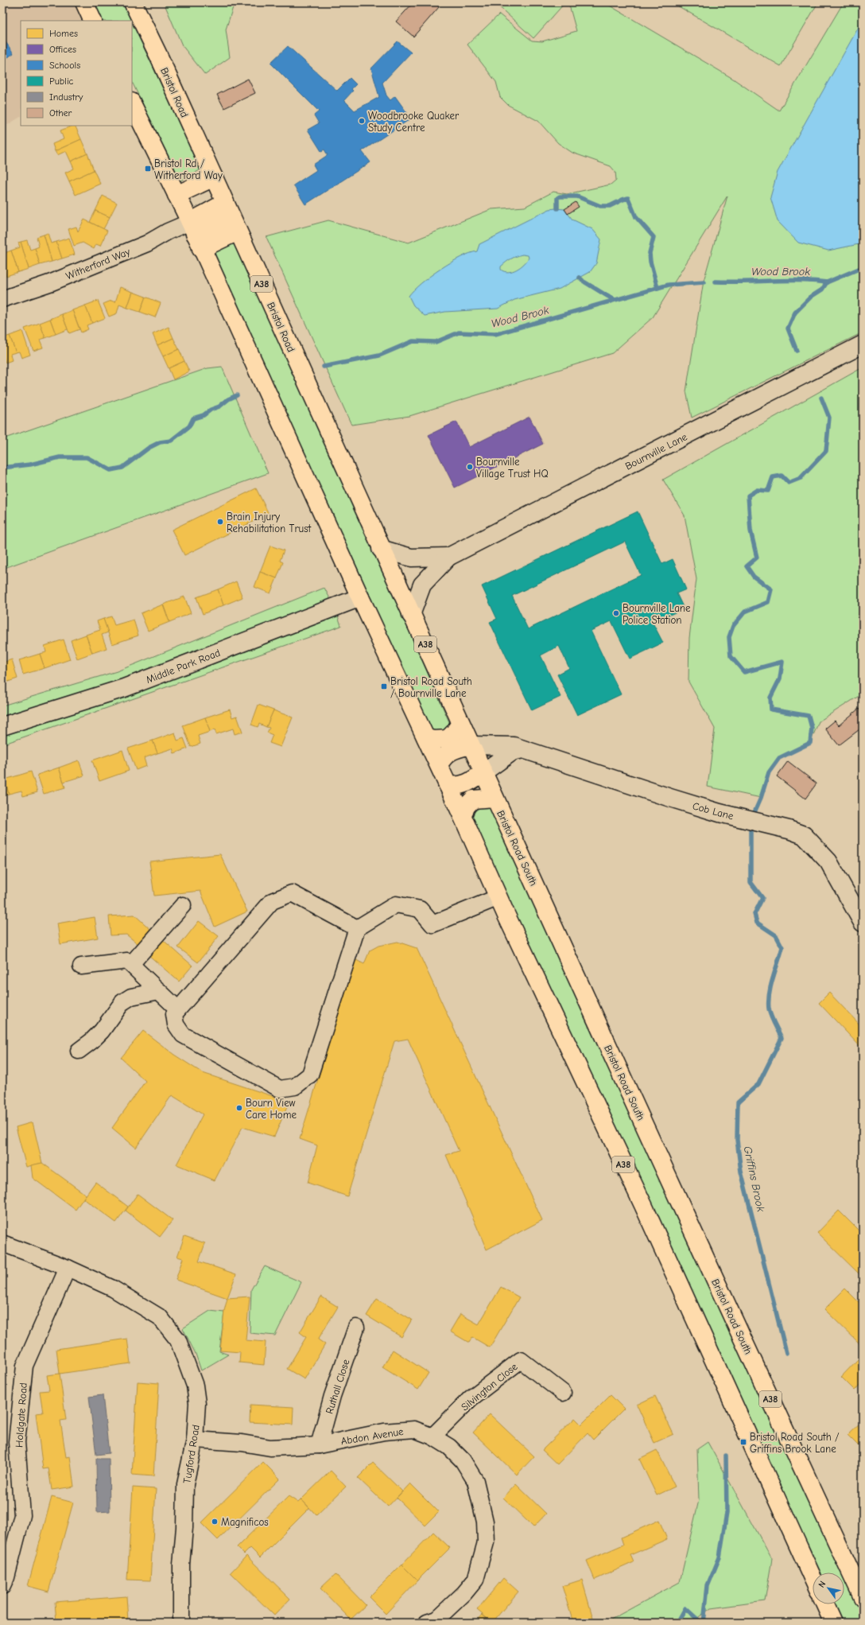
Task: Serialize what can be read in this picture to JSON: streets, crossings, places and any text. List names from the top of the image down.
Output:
{
  "streets": {
    "highway": ["Bristol Road", "A38", "Bristol Road South"],
    "street": [
      "Witherford Way",
      "Bournville Lane",
      "Middle Park Road",
      "Cob Lane",
      "Ruthall Close",
      "Silvington Close",
      "Holdgate Road",
      "Abdon Avenue",
      "Tugford Road"
    ]
  },
  "crossings": [
    ["Bristol Road", "Bournville Lane"],
    ["Bristol Road", "Bristol Road South"],
    ["Witherford Way", "A38"],
    ["A38", "Middle Park Road"],
    ["A38", "Cob Lane"],
    ["A38", "Bristol Road South"],
    ["Bournville Lane", "Bristol Road South"],
    ["Cob Lane", "Bristol Road South"],
    ["Ruthall Close", "Abdon Avenue"],
    ["Silvington Close", "Abdon Avenue"],
    ["Holdgate Road", "Tugford Road"],
    ["Abdon Avenue", "Tugford Road"]
  ],
  "water": ["Wood Brook", "Griffins Brook"],
  "places": {
    "other": [
      "Woodbrooke Quaker Study Centre",
      "Bournville Village Trust HQ",
      "Brain Injury Rehabilitation Trust",
      "Bournville Lane Police Station",
      "Bourn View Care Home",
      "Magnificos"
    ],
    "transit": ["Bristol Rd / Witherford Way", "Bristol Road South / Bournville Lane", "Bristol Road South / Griffins Brook Lane"]
  },
  "legend": [
    "Homes",
    "Offices",
    "Schools",
    "Public",
    "Industry",
    "Other"
  ],
  "north": "top left"
}
